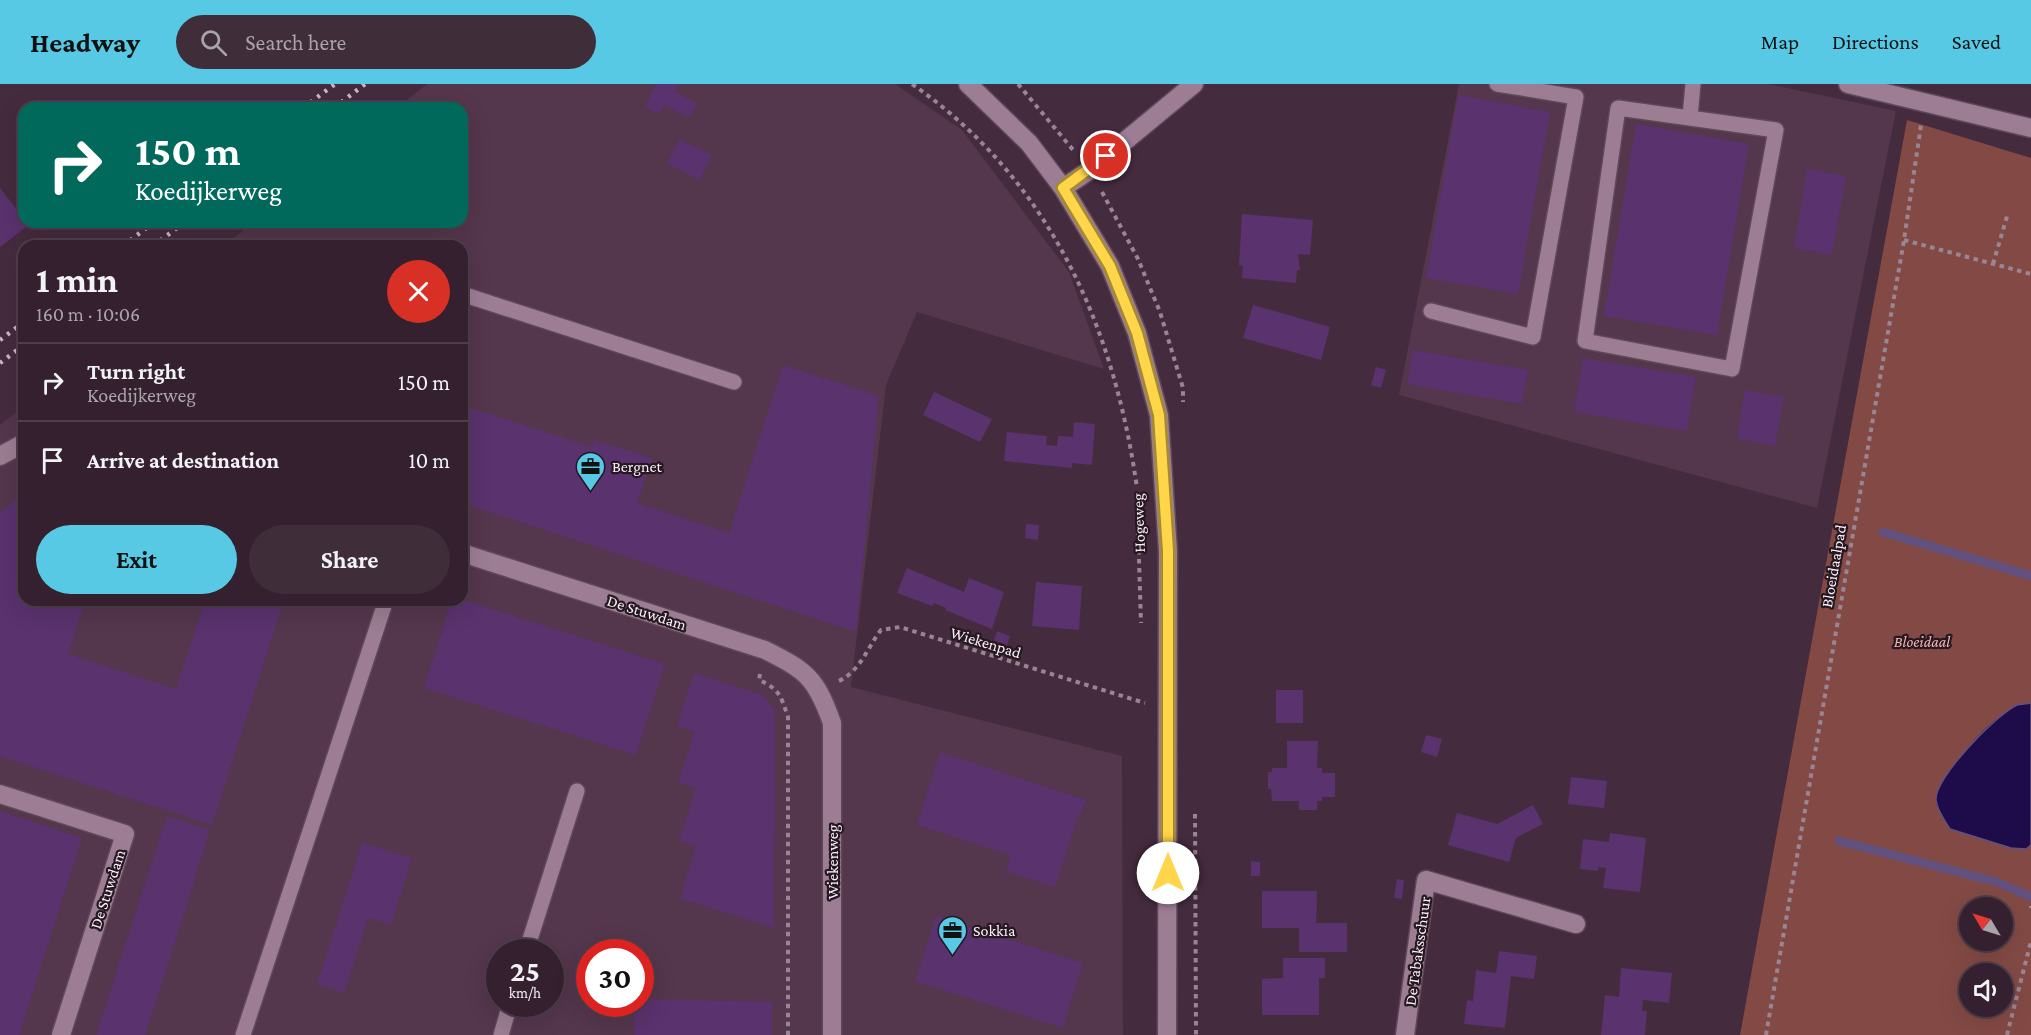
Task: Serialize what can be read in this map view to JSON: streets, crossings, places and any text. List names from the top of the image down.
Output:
{
  "streets": {
    "street": [
      "Hogeweg",
      "De Stuwdam",
      "Wiekenweg",
      "De Tabaksschuur"
    ],
    "path": ["Bloeidaalpad", "Wiekenpad"]
  },
  "crossings": [
    ["Hogeweg", "Wiekenpad"],
    ["De Stuwdam", "Wiekenpad"],
    ["De Stuwdam", "Wiekenweg"],
    ["Wiekenpad", "Wiekenweg"]
  ],
  "parks": ["Bloeidaal"],
  "places": {
    "office": ["Bergnet", "Sokkia"]
  },
  "north": "top left",
  "page": {
    "header": "Headway",
    "search": "Search here",
    "nav": ["Map", "Directions", "Saved"],
    "turn": ["150 m", "Koedijkerweg"],
    "heading": ["1 min", "160 m · 10:06"],
    "list": [
      {
        "name": "Turn right",
        "note": "Koedijkerweg",
        "value": "150 m"
      },
      {
        "name": "Arrive at destination",
        "value": "10 m"
      }
    ],
    "buttons": ["Exit", "Share"],
    "speed": "25 km/h",
    "limit": "30"
  }
}
